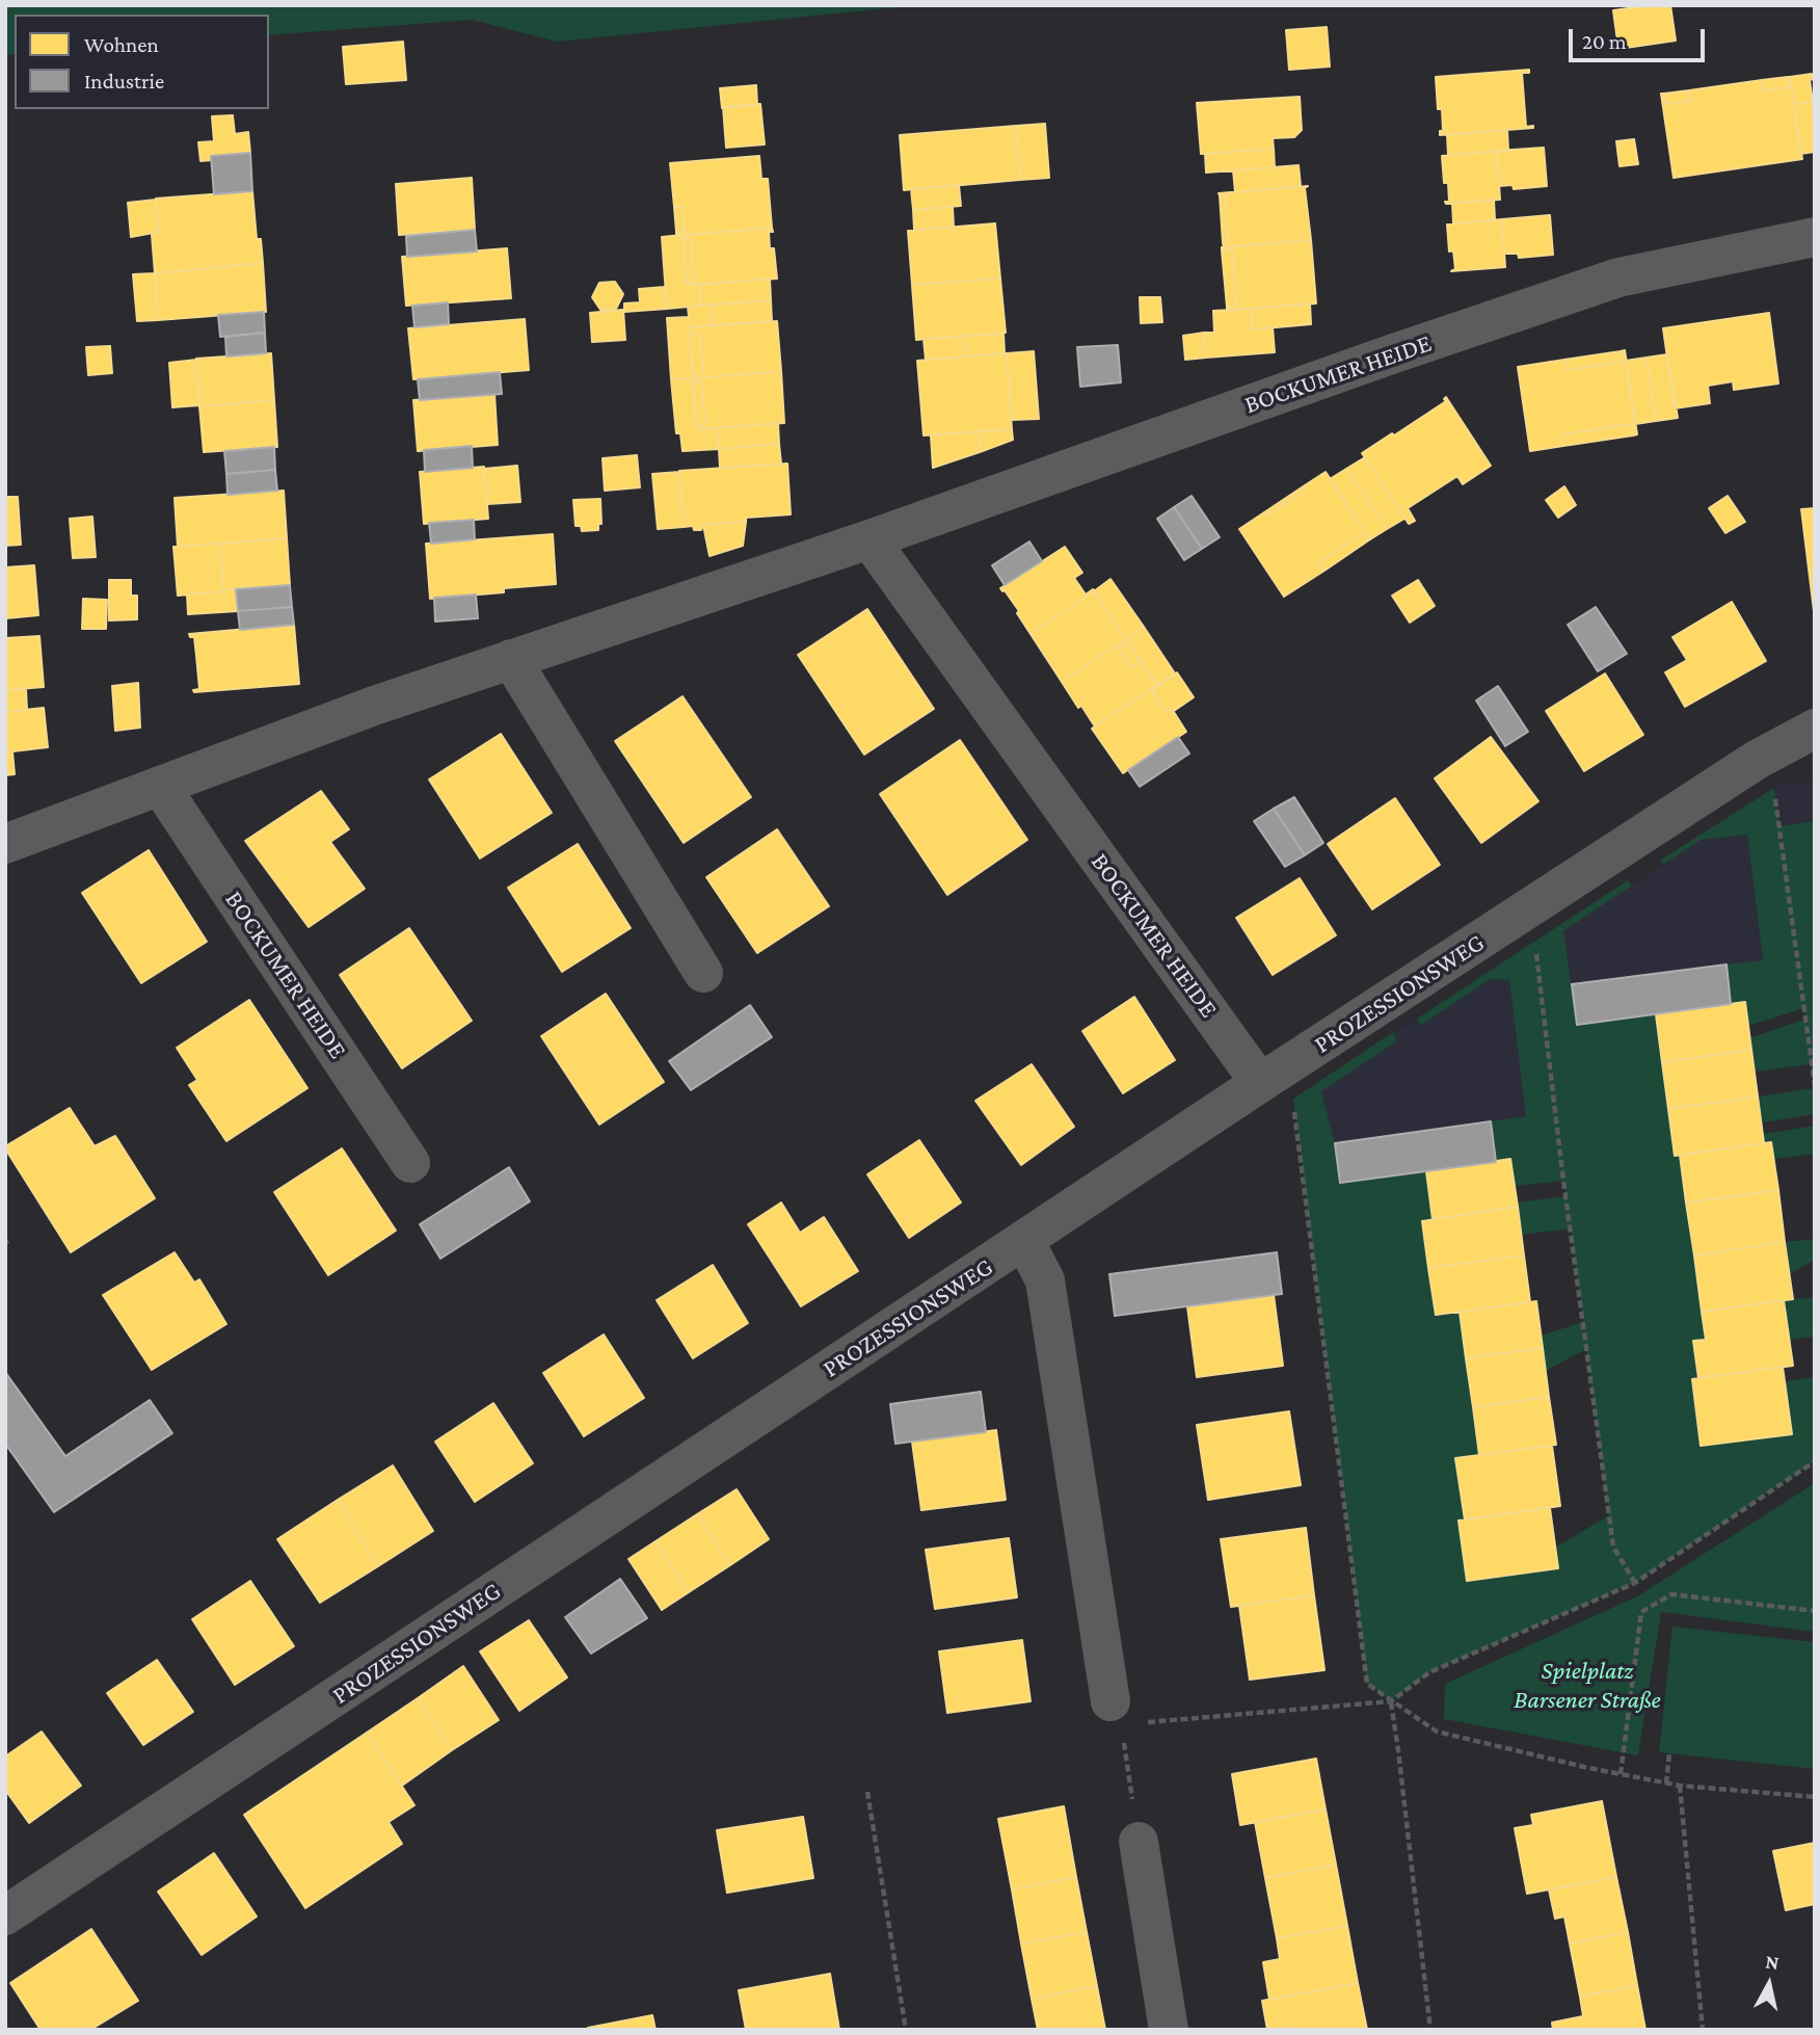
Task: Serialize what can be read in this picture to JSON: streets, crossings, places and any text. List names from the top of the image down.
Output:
{
  "streets": {
    "street": ["BOCKUMER HEIDE", "PROZESSIONSWEG"]
  },
  "crossings": [
    ["BOCKUMER HEIDE", "PROZESSIONSWEG"]
  ],
  "parks": ["Spielplatz Barsener Straße"],
  "legend": ["Wohnen", "Industrie"],
  "scale_bar": "20 m",
  "north": "top"
}
